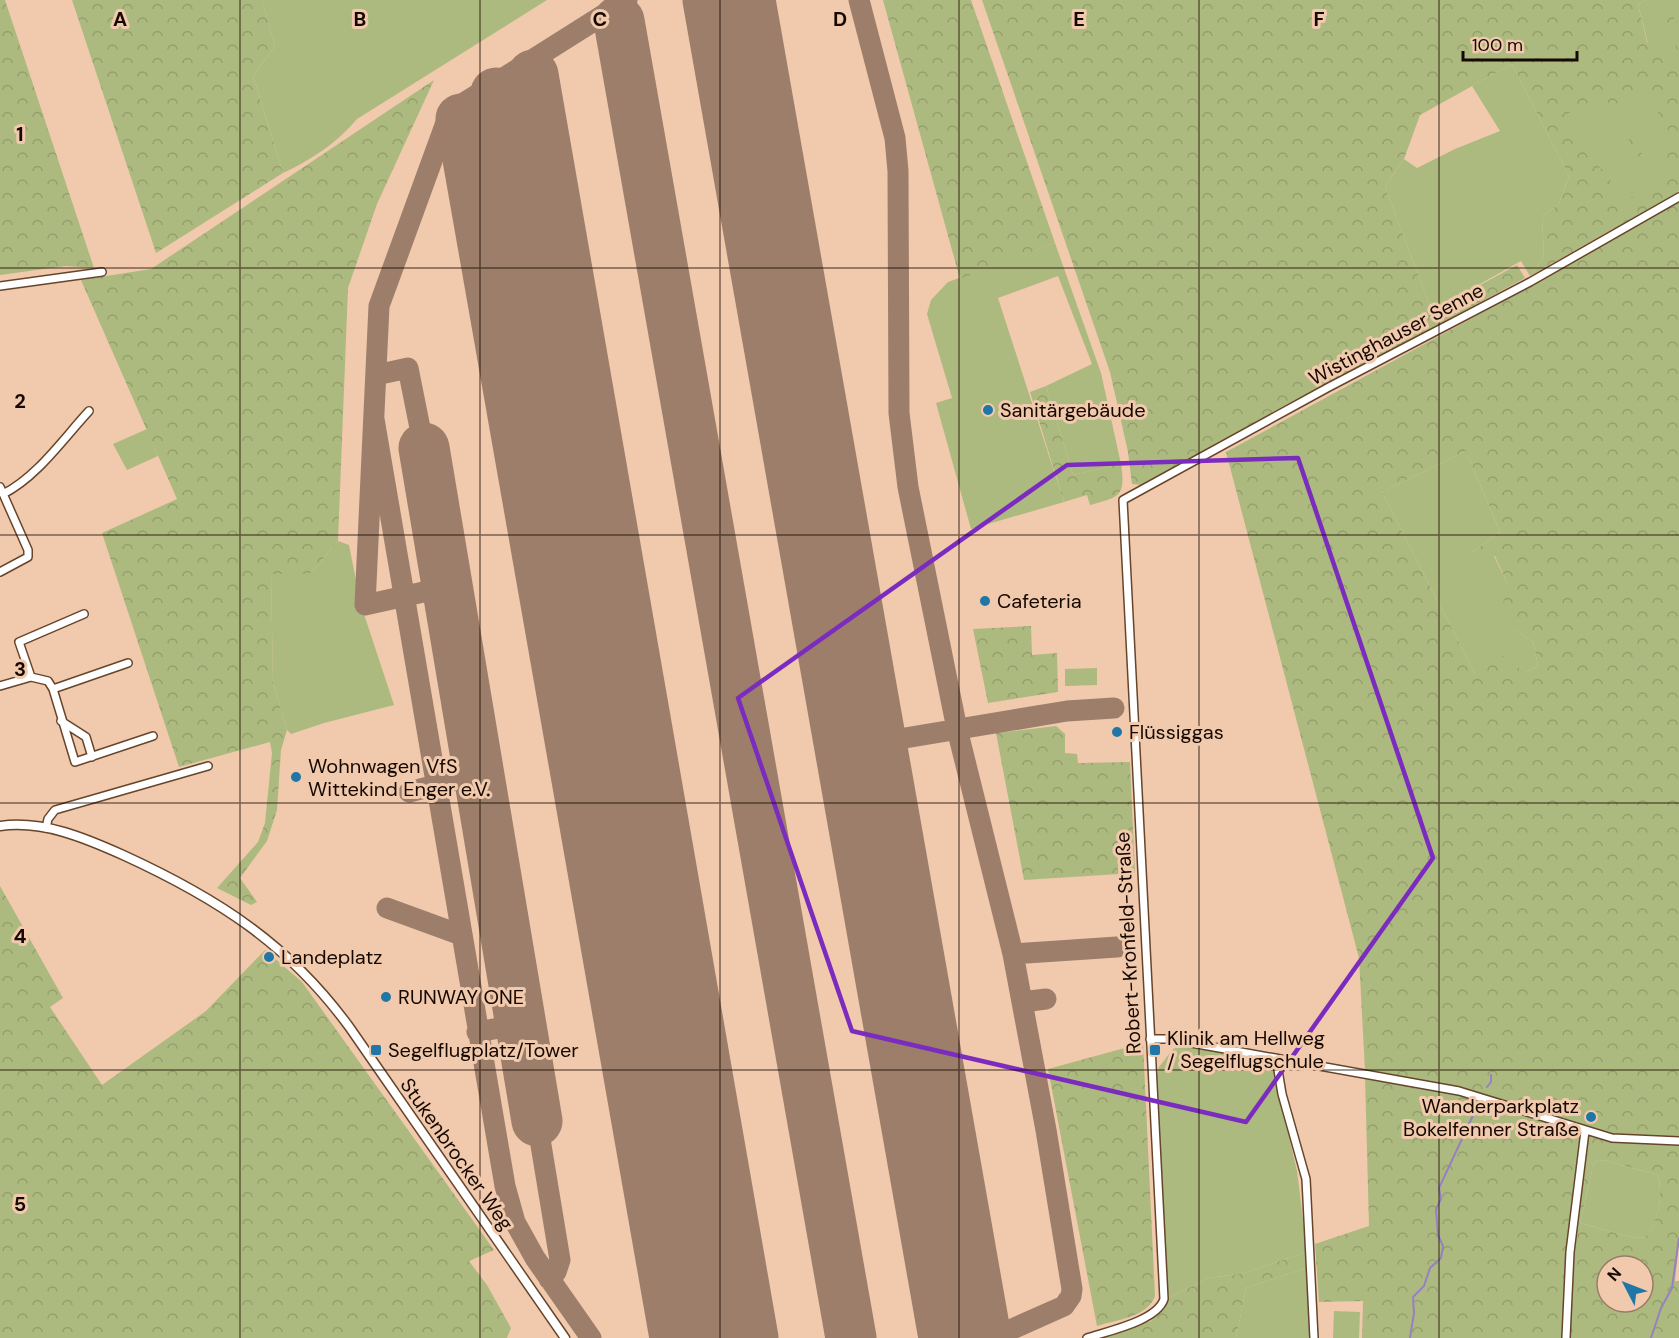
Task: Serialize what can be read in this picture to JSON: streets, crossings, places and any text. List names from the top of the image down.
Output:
{
  "streets": {
    "street": ["Wistinghauser Senne", "Robert-Kronfeld-Straße", "Stukenbrocker Weg"]
  },
  "crossings": [
    ["Wistinghauser Senne", "Robert-Kronfeld-Straße"]
  ],
  "places": {
    "other": [
      "Sanitärgebäude",
      "Cafeteria",
      "Flüssiggas",
      "Wohnwagen VfS Wittekind Enger e.V.",
      "Landeplatz",
      "RUNWAY ONE",
      "Wanderparkplatz Bokelfenner Straße"
    ],
    "transit": ["Segelflugplatz/Tower", "Klinik am Hellweg / Segelflugschule"]
  },
  "scale_bar": "100 m",
  "north": "top left",
  "grid": {
    "columns": [
      "A",
      "B",
      "C",
      "D",
      "E",
      "F"
    ],
    "rows": [
      "1",
      "2",
      "3",
      "4",
      "5"
    ]
  }
}
